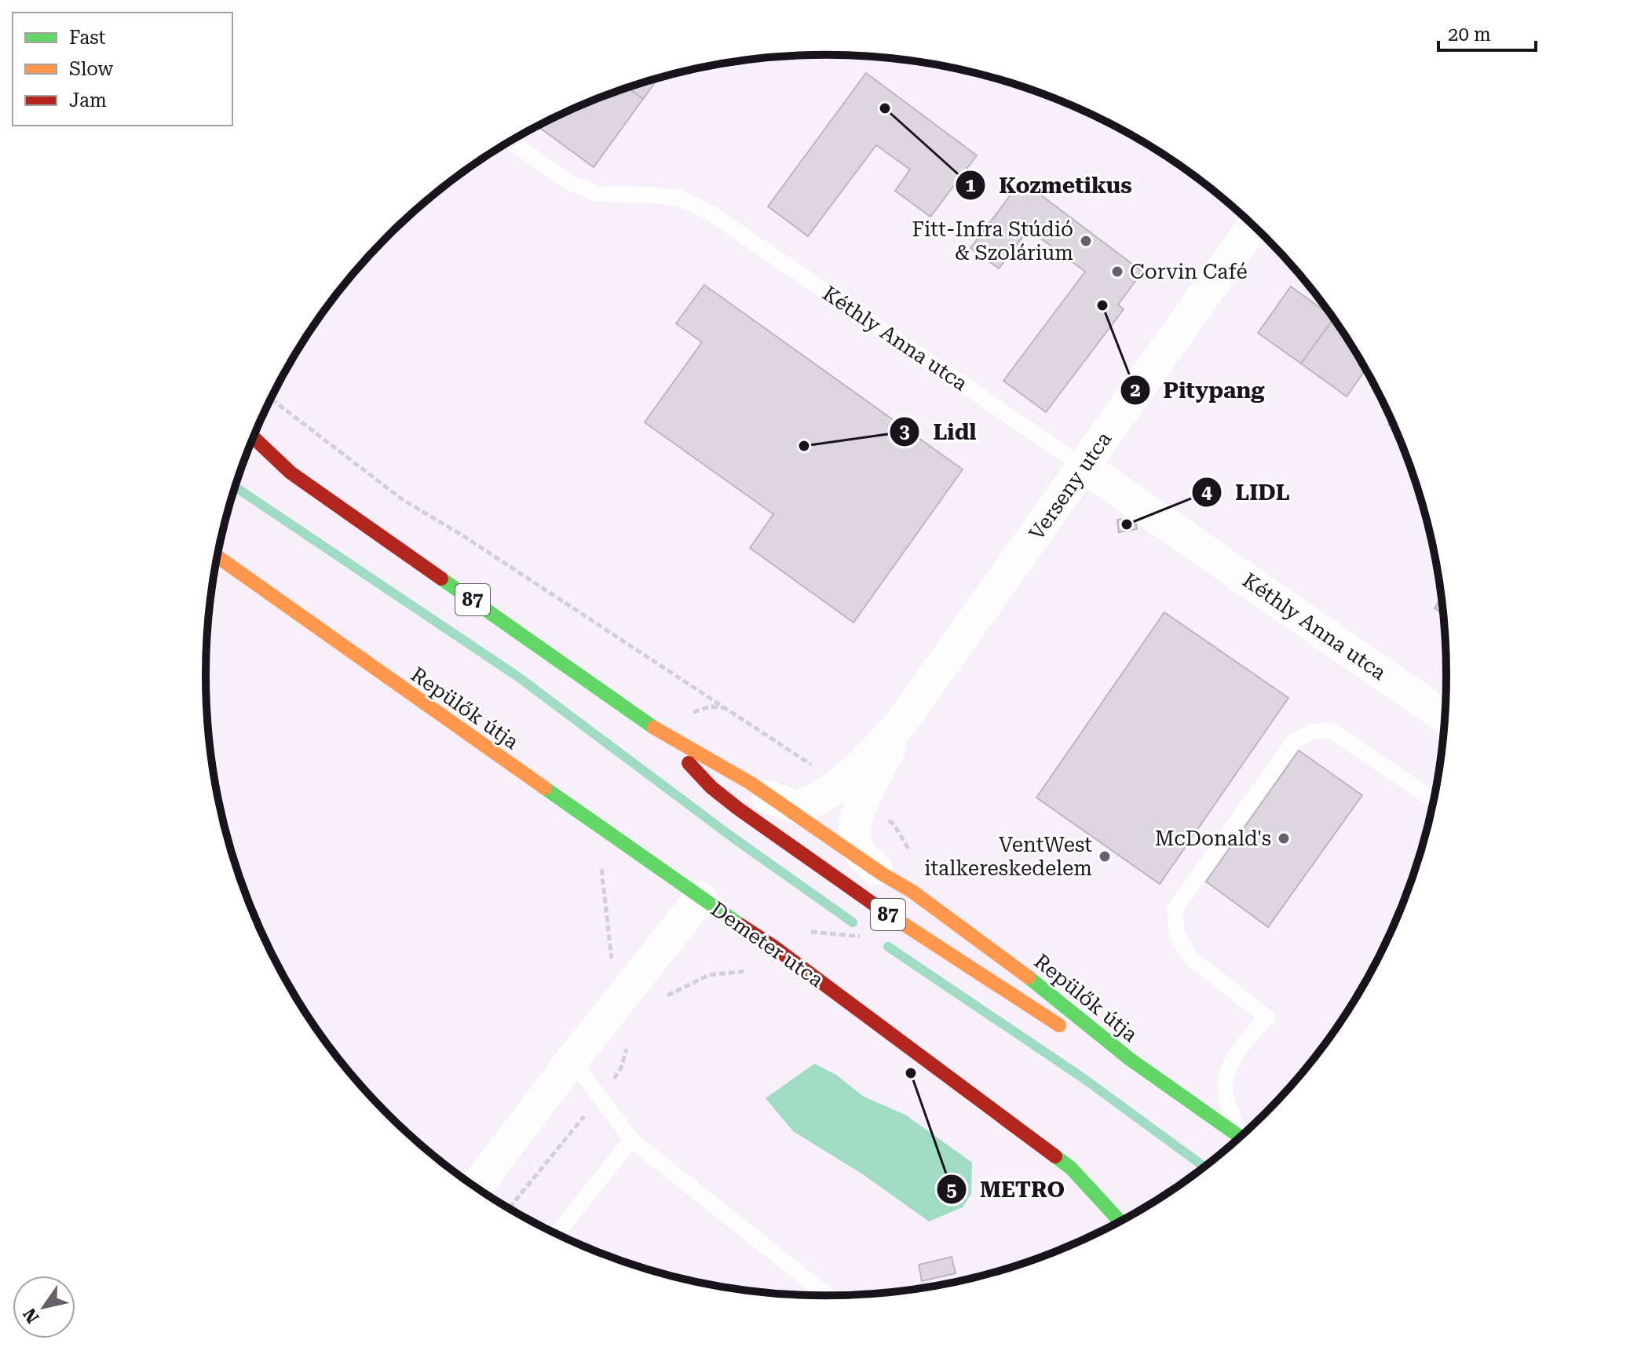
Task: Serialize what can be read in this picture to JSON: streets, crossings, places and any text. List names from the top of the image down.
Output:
{
  "streets": {
    "main road": ["87", "Repülők útja", "Demeter utca"],
    "street": ["Kéthly Anna utca", "Verseny utca"]
  },
  "crossings": [
    ["Kéthly Anna utca", "Verseny utca"],
    ["Verseny utca", "Repülők útja"],
    ["87", "Repülők útja"],
    ["Repülők útja", "Demeter utca"]
  ],
  "places": [
    "Kozmetikus",
    "Fitt-Infra Stúdió & Szolárium",
    "Corvin Café",
    "Pitypang",
    "Lidl",
    "LIDL",
    "McDonald's",
    "VentWest italkereskedelem",
    "METRO"
  ],
  "legend": ["Fast", "Slow", "Jam"],
  "scale_bar": "20 m",
  "north": "bottom left"
}
